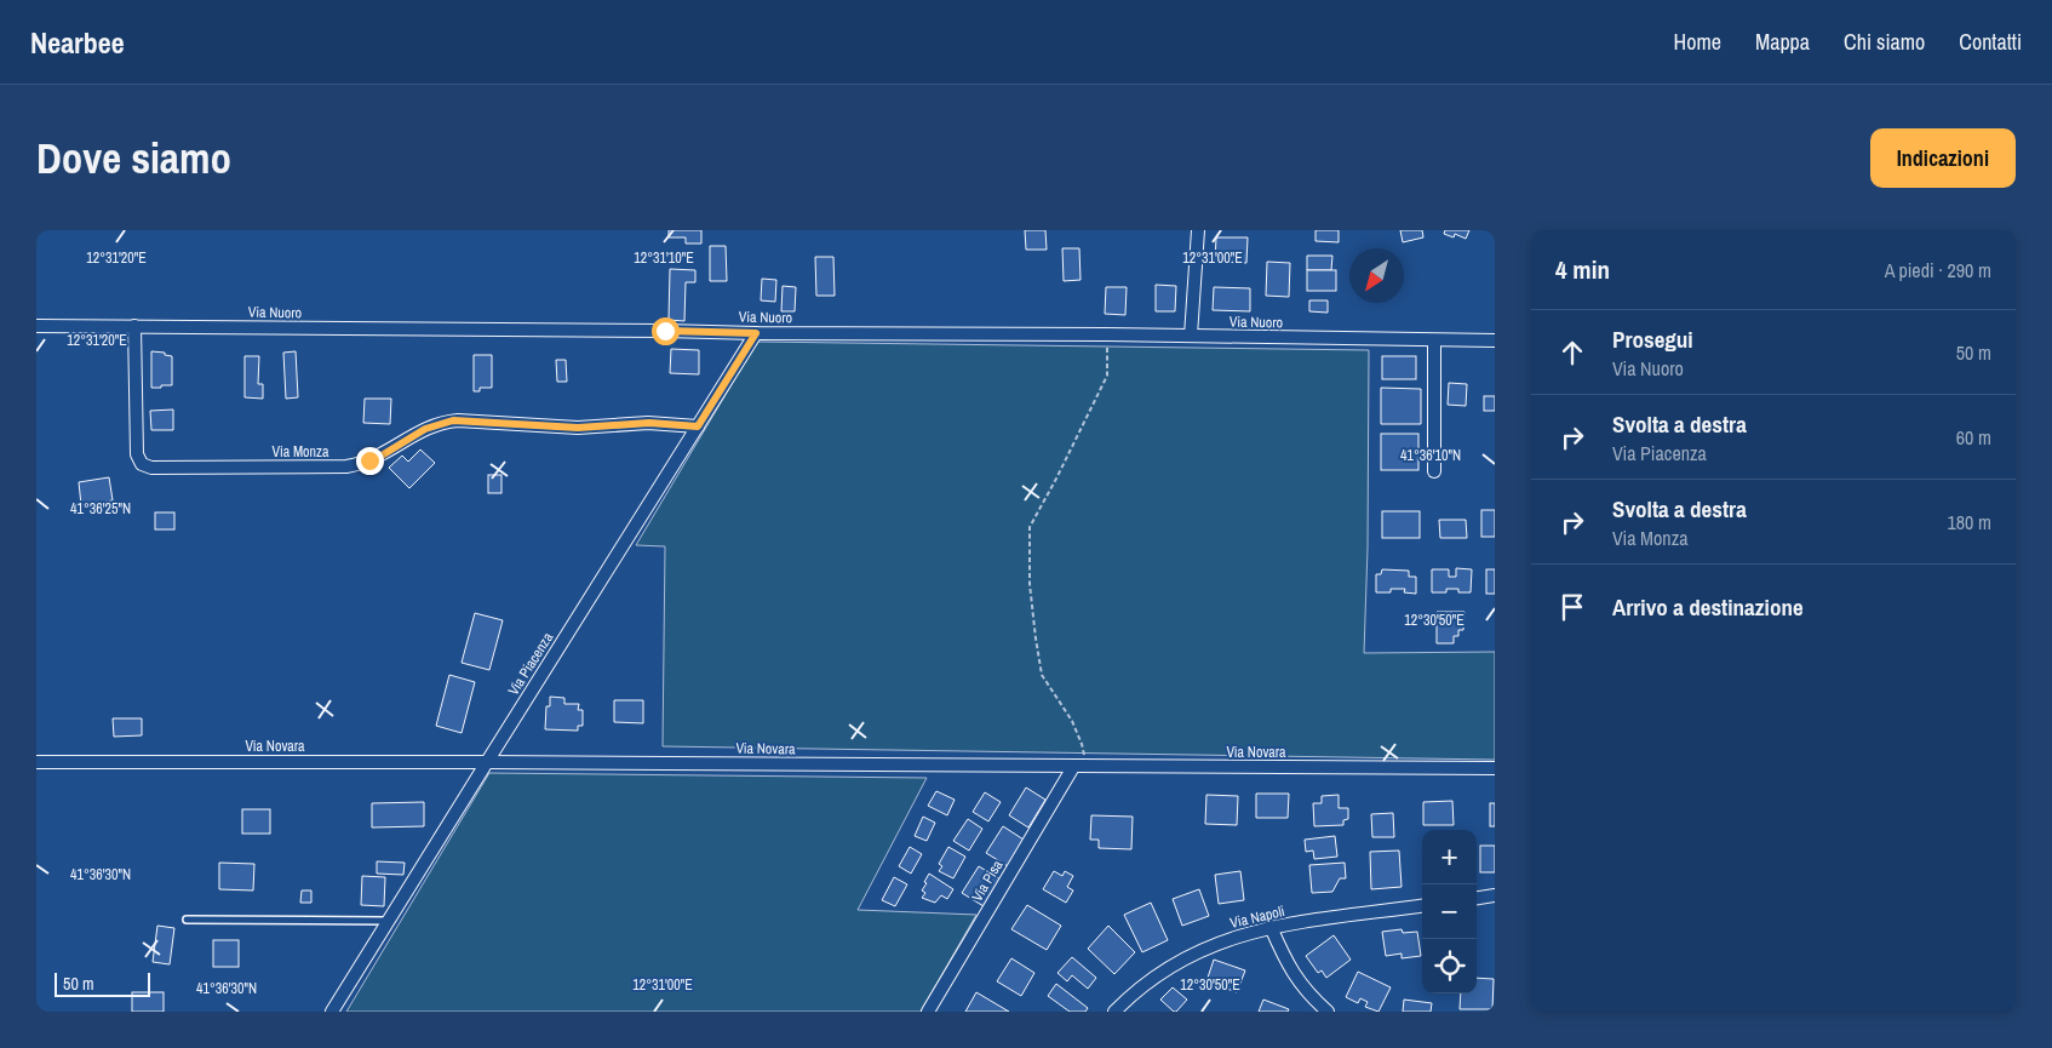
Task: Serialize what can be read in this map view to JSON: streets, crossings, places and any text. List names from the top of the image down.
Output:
{
  "streets": {
    "street": [
      "Via Nuoro",
      "Via Monza",
      "Via Piacenza",
      "Via Novara",
      "Via Pisa",
      "Via Napoli"
    ]
  },
  "crossings": [
    ["Via Nuoro", "Via Monza"],
    ["Via Nuoro", "Via Piacenza"],
    ["Via Monza", "Via Piacenza"],
    ["Via Piacenza", "Via Novara"],
    ["Via Novara", "Via Pisa"]
  ],
  "scale_bar": "50 m",
  "north": "bottom left",
  "page": {
    "header": "Nearbee",
    "nav": [
      "Home",
      "Mappa",
      "Chi siamo",
      "Contatti"
    ],
    "buttons": "Indicazioni",
    "title": "Dove siamo",
    "heading": ["4 min", "A piedi · 290 m"],
    "list": [
      ["Prosegui", "Via Nuoro", "50 m"],
      ["Svolta a destra", "Via Piacenza", "60 m"],
      ["Svolta a destra", "Via Monza", "180 m"],
      "Arrivo a destinazione"
    ],
    "map_buttons": ["+", "−"],
    "scale": "50 m"
  },
  "coordinates": [
    "12°31'20\"E",
    "12°31'10\"E",
    "12°31'00\"E",
    "41°36'10\"N",
    "41°36'25\"N",
    "12°30'50\"E",
    "41°36'30\"N"
  ]
}
